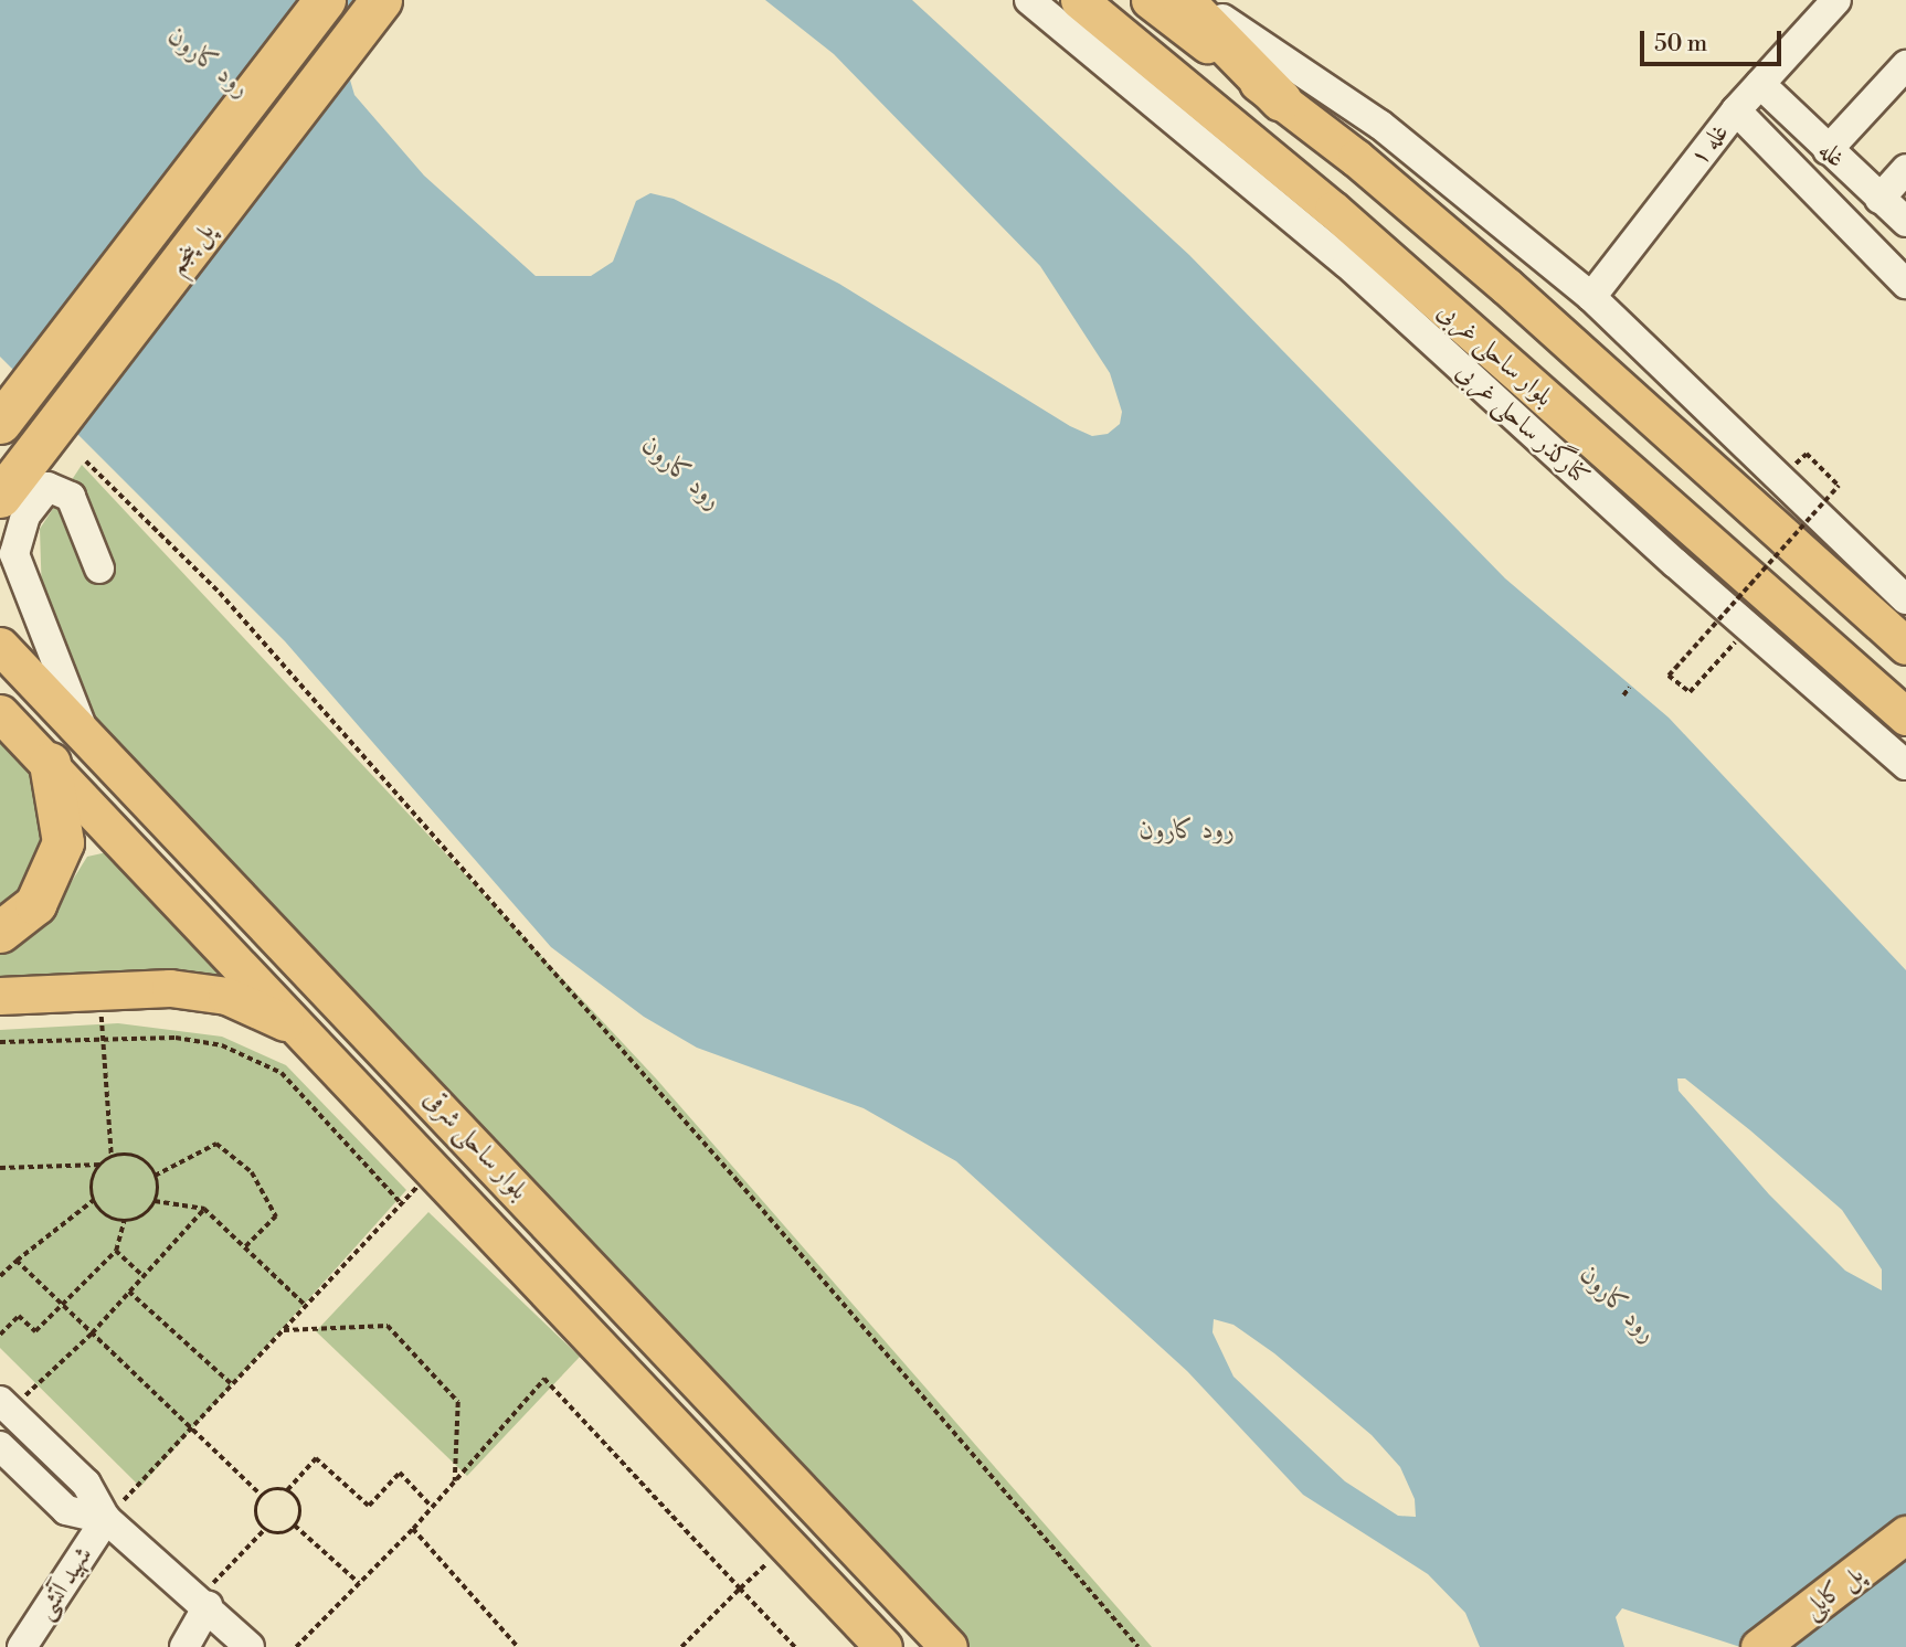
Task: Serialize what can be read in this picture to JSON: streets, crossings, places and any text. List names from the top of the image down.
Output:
{
  "streets": {
    "highway": ["پل پنجم"],
    "main road": ["بلوار ساحلی غربی", "بلوار ساحلی شرقی", "پل کابلی"],
    "street": [
      "غله ۱",
      "غله",
      "کنارگذر ساحلی غربی",
      "شهید آتشی"
    ]
  },
  "crossings": [
    ["غله ۱", "غله"]
  ],
  "water": ["رود کارون"],
  "scale_bar": "50 m"
}
